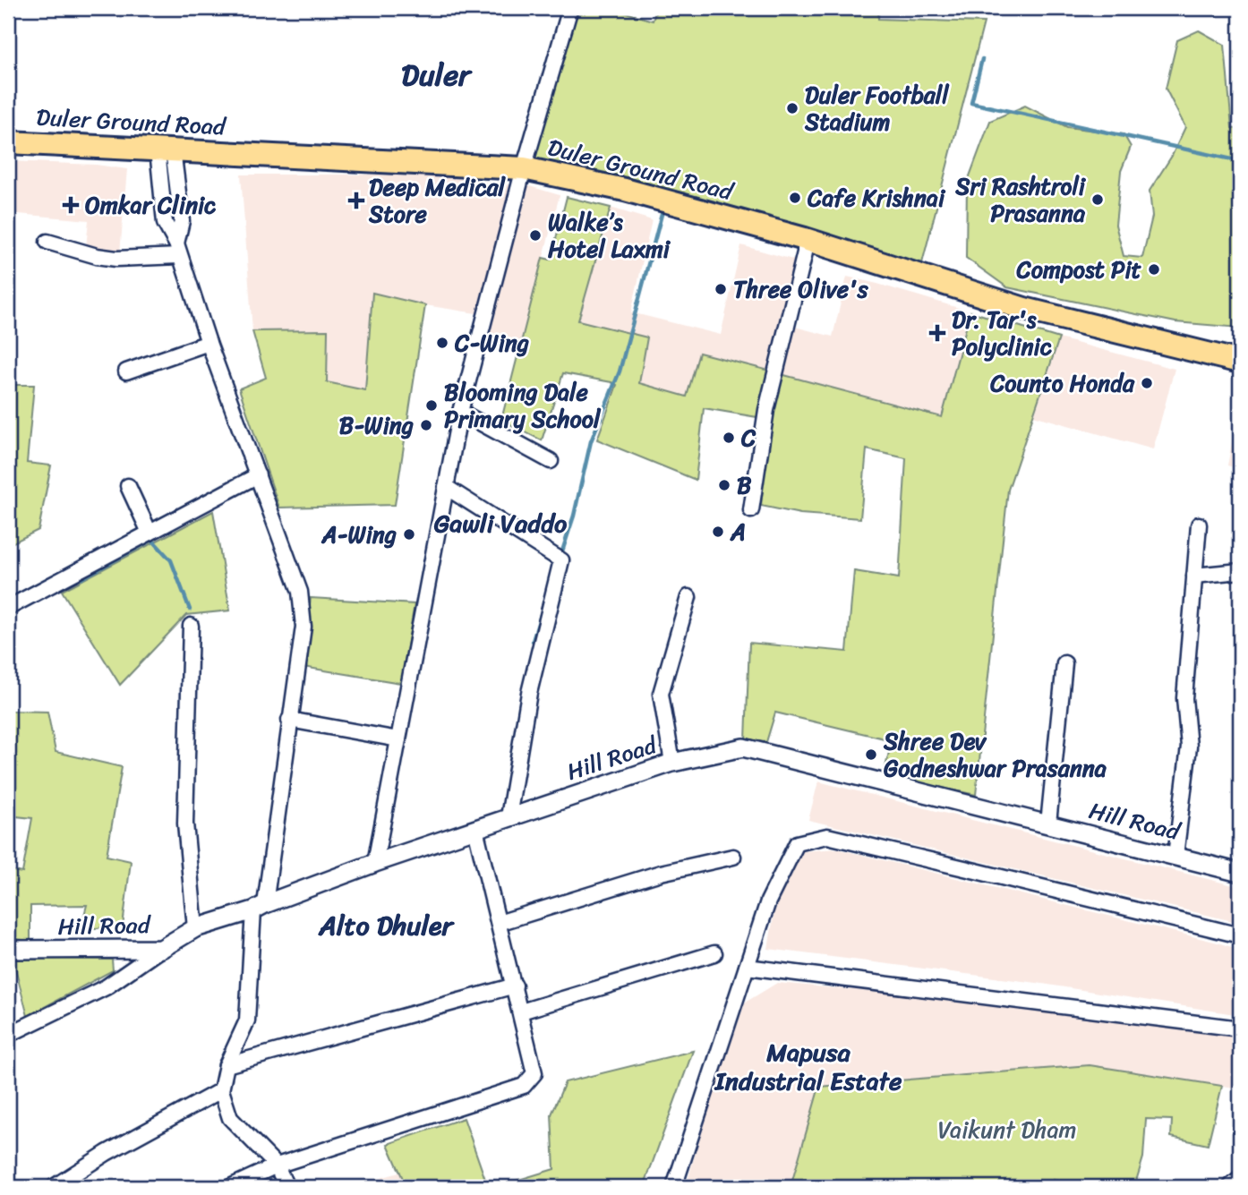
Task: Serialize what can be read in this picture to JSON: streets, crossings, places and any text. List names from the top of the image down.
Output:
{
  "streets": {
    "main road": ["Duler Ground Road"],
    "street": ["Hill Road"]
  },
  "districts": [
    "Duler",
    "Gawli Vaddo",
    "Alto Dhuler",
    "Mapusa Industrial Estate"
  ],
  "parks": ["Vaikunt Dham"],
  "places": {
    "other": [
      "Duler Football Stadium",
      "Cafe Krishnai",
      "Sri Rashtroli Prasanna",
      "Walke’s Hotel Laxmi",
      "Compost Pit",
      "Three Olive's",
      "C-Wing",
      "Counto Honda",
      "Blooming Dale Primary School",
      "B-Wing",
      "C",
      "B",
      "A",
      "A-Wing",
      "Shree Dev Godneshwar Prasanna"
    ],
    "health": ["Deep Medical Store", "Omkar Clinic", "Dr. Tar's Polyclinic"]
  }
}
